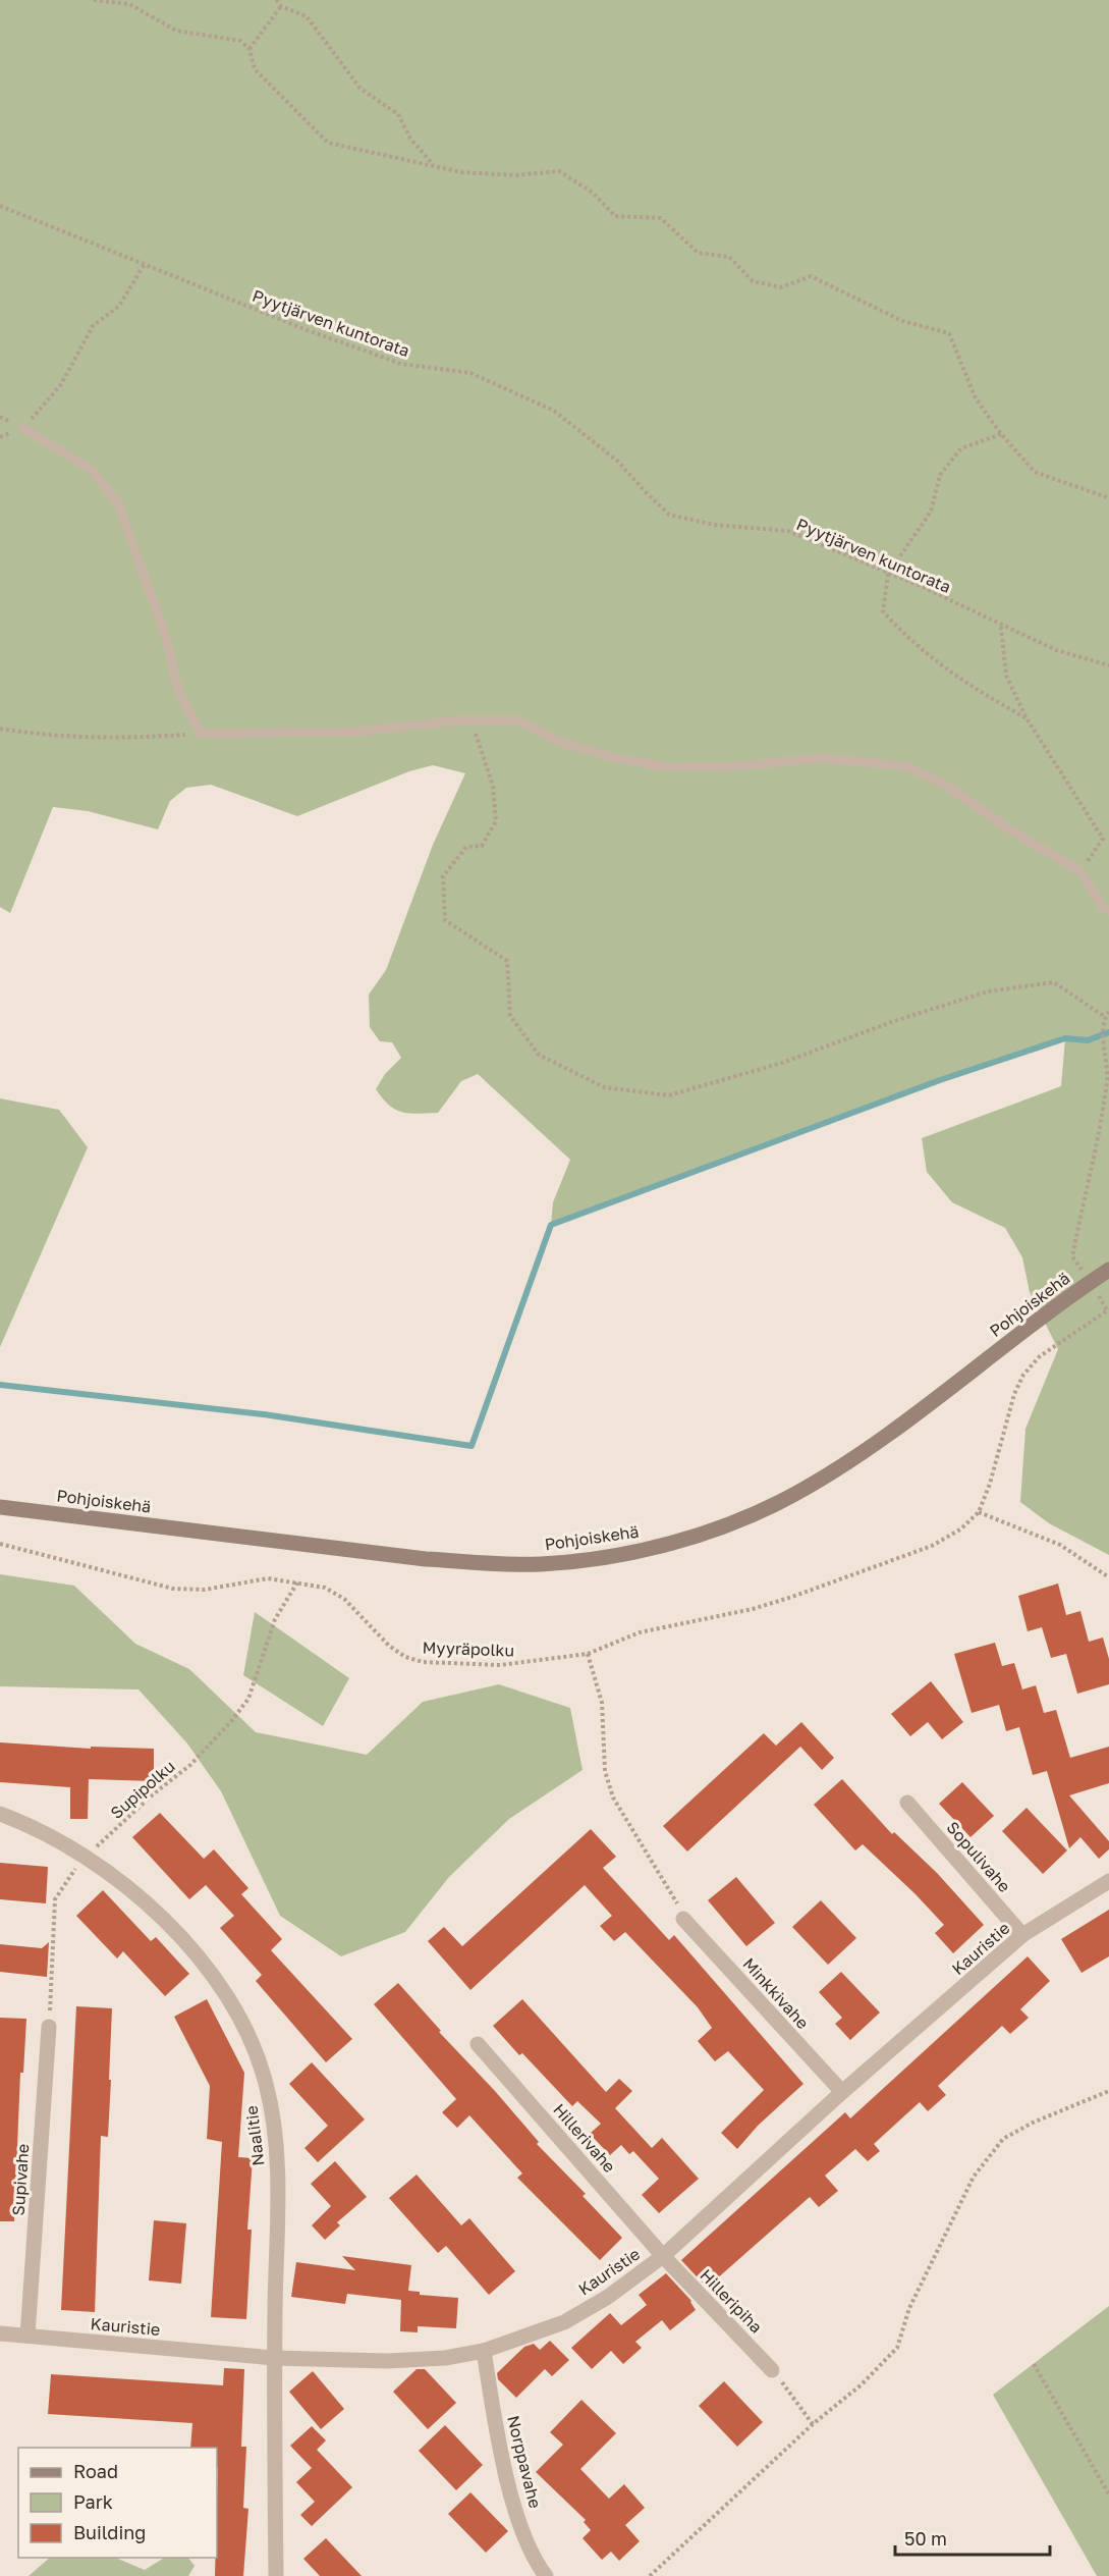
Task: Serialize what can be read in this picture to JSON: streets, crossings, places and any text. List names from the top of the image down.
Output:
{
  "streets": {
    "main road": ["Pohjoiskehä"],
    "street": [
      "Sopulivahe",
      "Kauristie",
      "Minkkivahe",
      "Naalitie",
      "Hillerivahe",
      "Supivahe",
      "Hilleripiha",
      "Norppavahe"
    ],
    "path": ["Pyytjärven kuntorata", "Myyräpolku", "Supipolku"]
  },
  "crossings": [
    ["Myyräpolku", "Supipolku"],
    ["Supipolku", "Naalitie"],
    ["Supipolku", "Supivahe"],
    ["Sopulivahe", "Kauristie"],
    ["Kauristie", "Minkkivahe"],
    ["Kauristie", "Naalitie"],
    ["Kauristie", "Hillerivahe"],
    ["Kauristie", "Supivahe"],
    ["Kauristie", "Hilleripiha"],
    ["Kauristie", "Norppavahe"],
    ["Hillerivahe", "Hilleripiha"]
  ],
  "legend": ["Road", "Park", "Building"],
  "scale_bar": "50 m"
}
